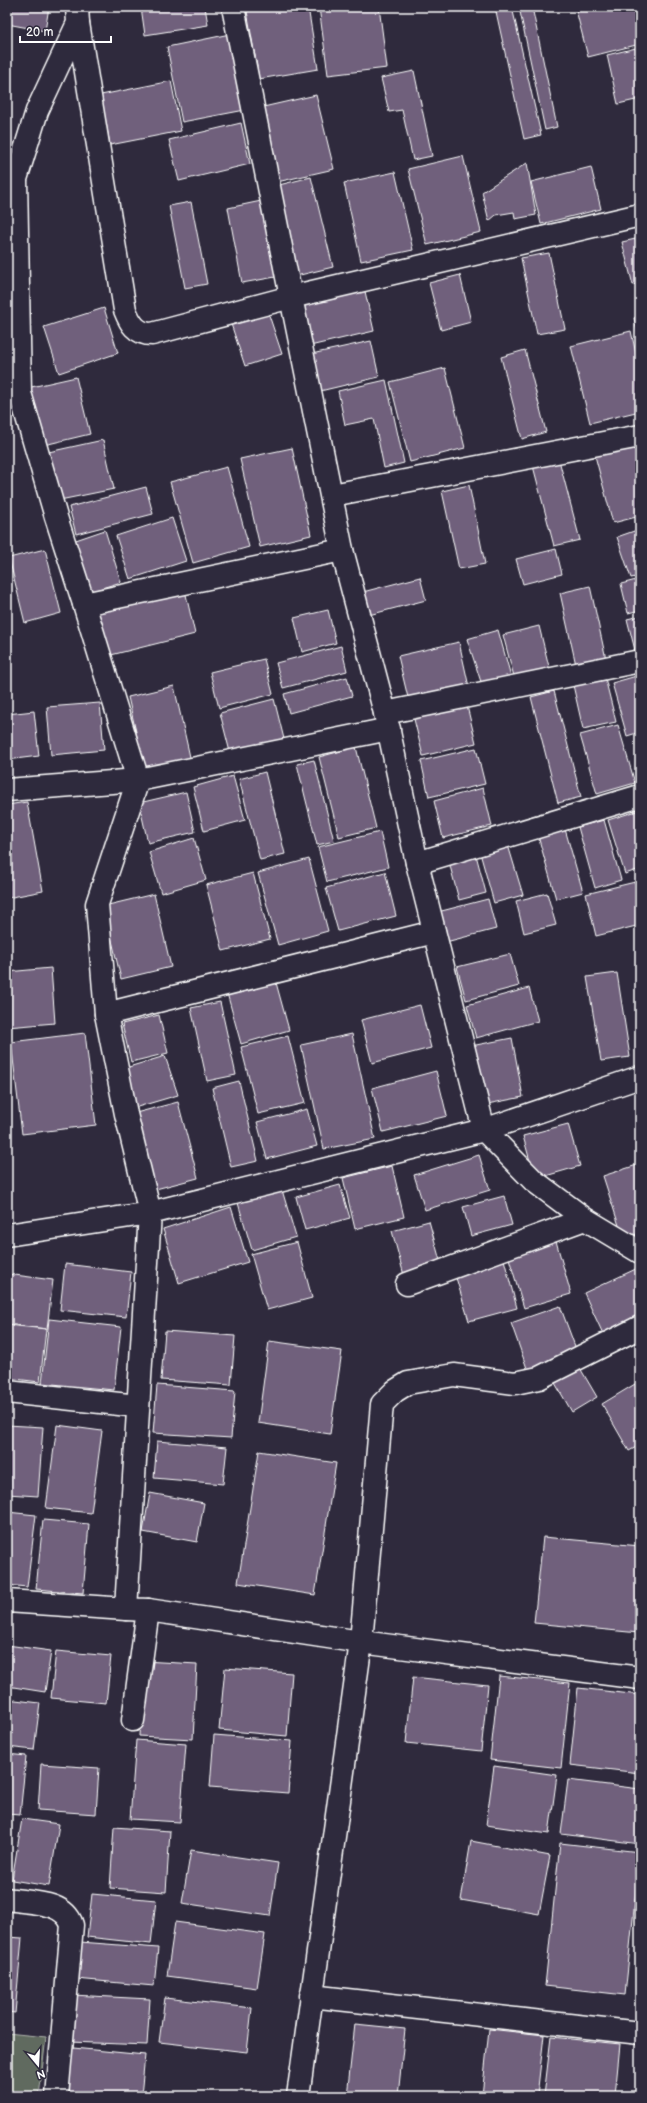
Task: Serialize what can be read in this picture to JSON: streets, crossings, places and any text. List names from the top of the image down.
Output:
{
  "scale_bar": "20 m",
  "north": "bottom"
}
